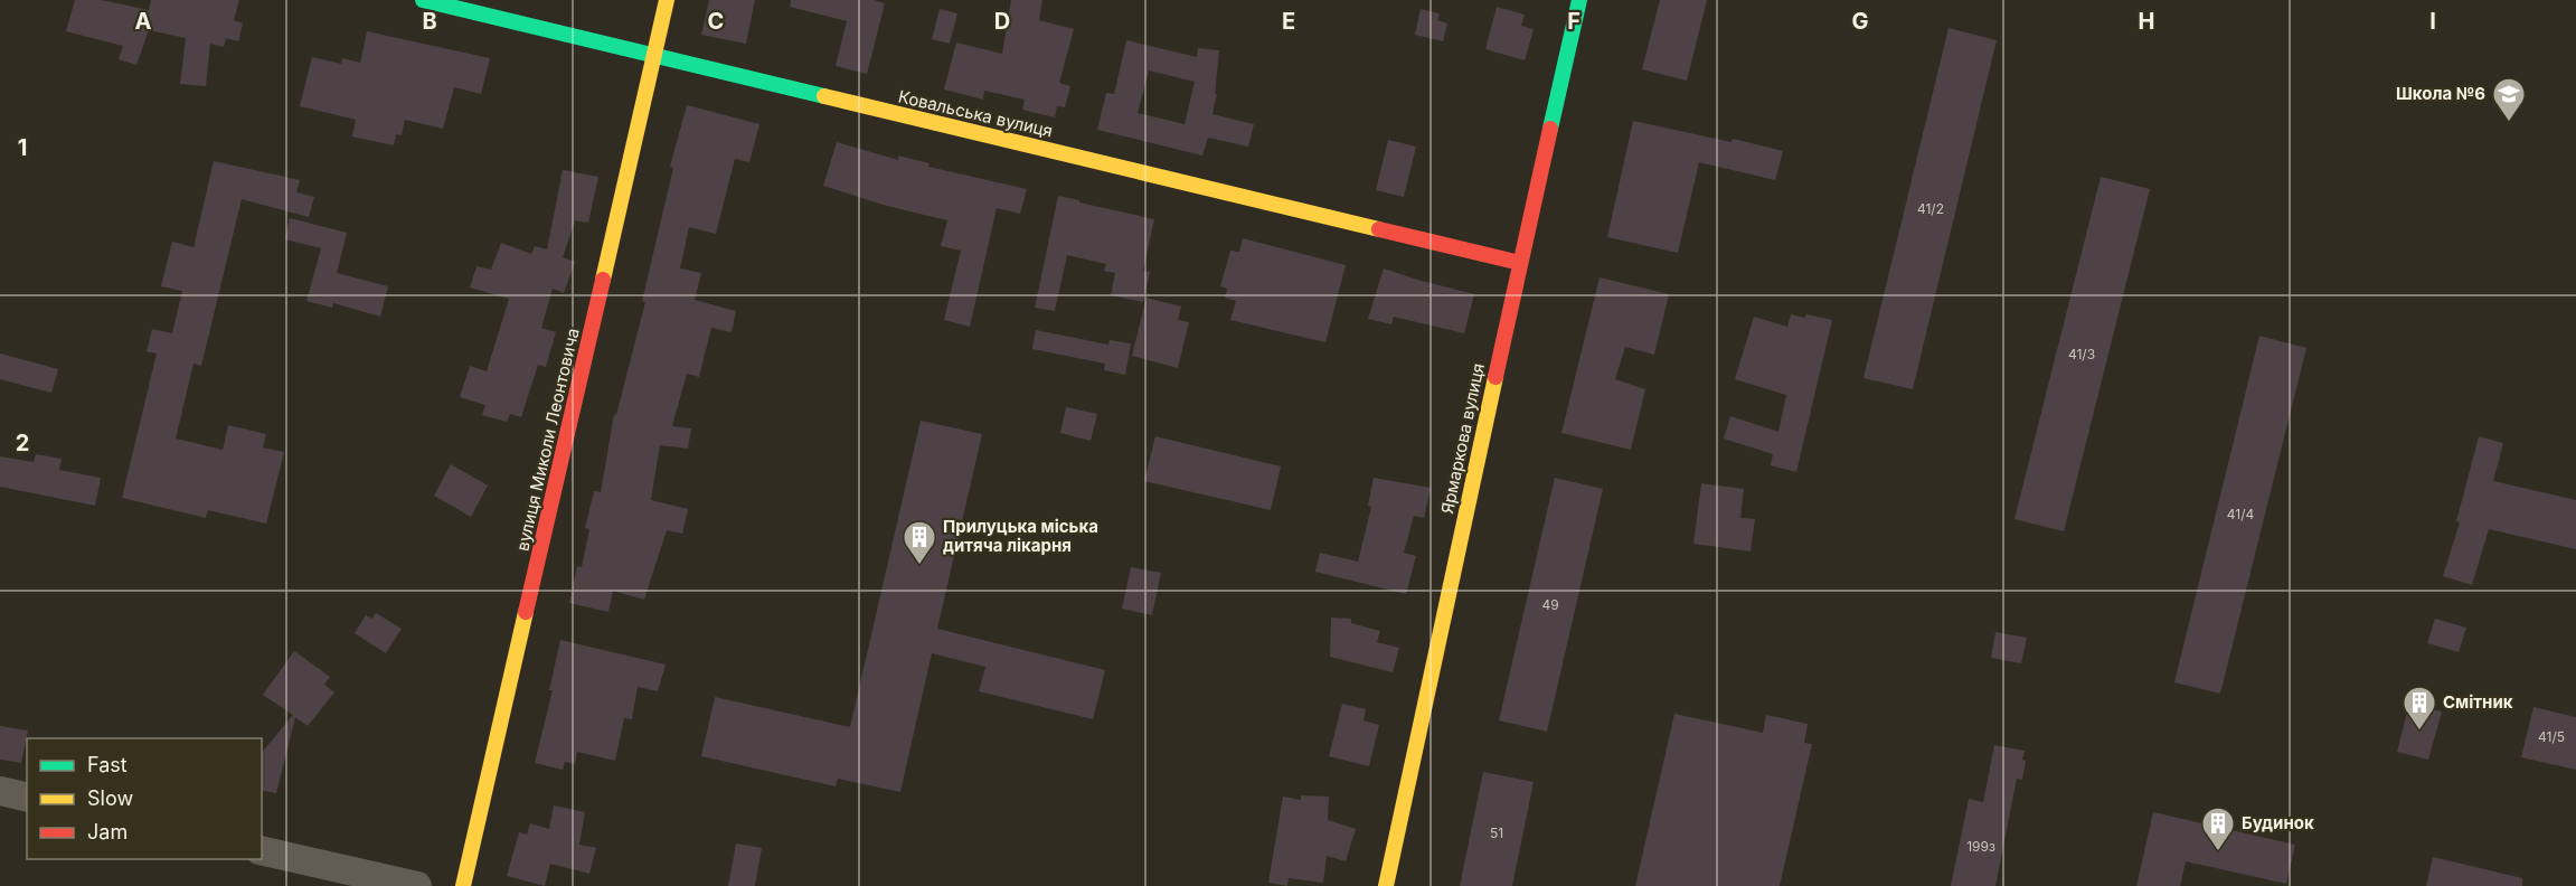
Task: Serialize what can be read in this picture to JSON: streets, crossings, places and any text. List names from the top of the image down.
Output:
{
  "streets": {
    "street": ["Ковальська вулиця", "Ярмаркова вулиця", "вулиця Миколи Леонтовича"]
  },
  "crossings": [
    ["Ковальська вулиця", "Ярмаркова вулиця"],
    ["Ковальська вулиця", "вулиця Миколи Леонтовича"]
  ],
  "places": {
    "school or university": ["Школа №6"],
    "building": ["Прилуцька міська дитяча лікарня", "Смітник", "Будинок"]
  },
  "house_numbers": [
    "41/2",
    "41/3",
    "41/4",
    "49",
    "41/5",
    "51",
    "199з"
  ],
  "legend": ["Fast", "Slow", "Jam"],
  "grid": {
    "columns": [
      "A",
      "B",
      "C",
      "D",
      "E",
      "F",
      "G",
      "H",
      "I"
    ],
    "rows": ["1", "2"]
  }
}
